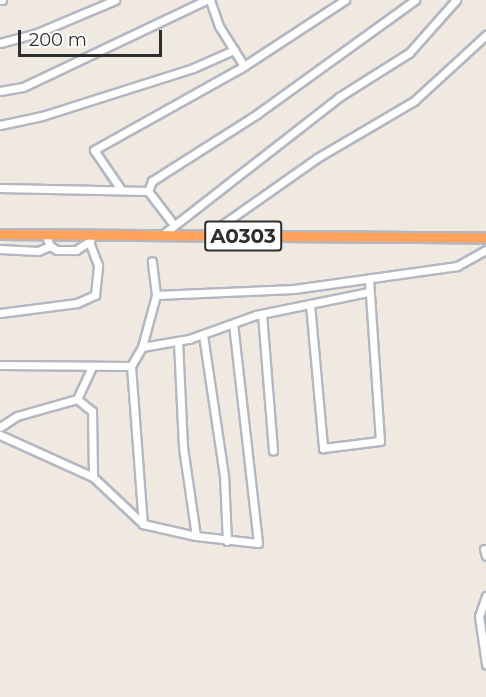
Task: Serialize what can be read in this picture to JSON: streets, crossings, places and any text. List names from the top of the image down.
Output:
{
  "streets": {
    "highway": ["A0303"]
  },
  "scale_bar": "200 m"
}
